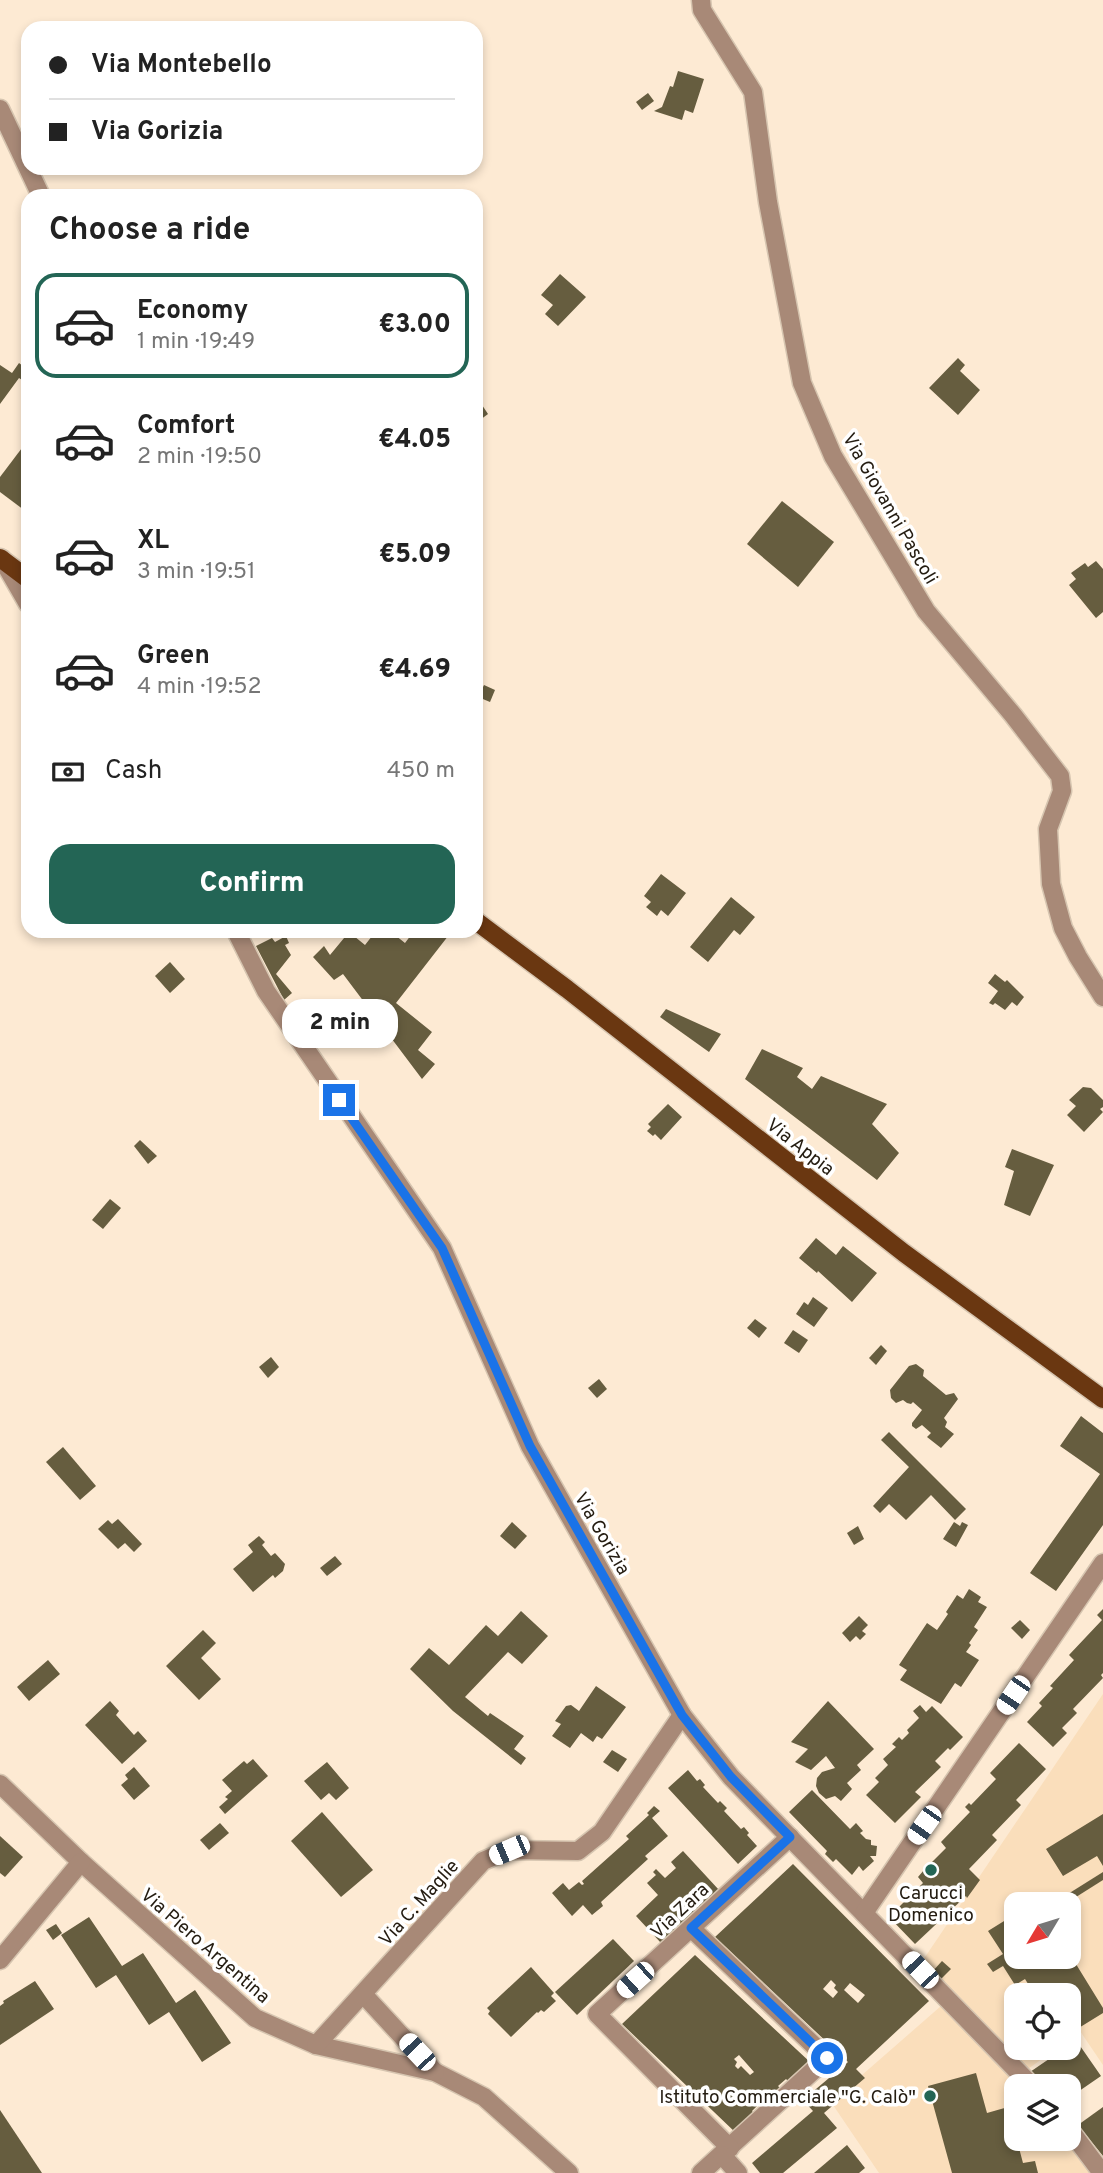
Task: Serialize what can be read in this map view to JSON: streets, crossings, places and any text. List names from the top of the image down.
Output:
{
  "streets": {
    "main road": ["Via Appia"],
    "street": [
      "Via Giovanni Pascoli",
      "Via Gorizia",
      "Via C. Maglie",
      "Via Zara",
      "Via Piero Argentina"
    ]
  },
  "crossings": [
    ["Via Gorizia", "Via C. Maglie"],
    ["Via Gorizia", "Via Zara"],
    ["Via C. Maglie", "Via Piero Argentina"]
  ],
  "places": ["Carucci Domenico", "Istituto Commerciale \"G. Calò\""],
  "north": "bottom left",
  "page": {
    "banner": ["Via Montebello", "Via Gorizia"],
    "heading": "Choose a ride",
    "list": [
      {
        "name": "Economy",
        "note": "1 min · 19:49",
        "value": "€3.00"
      },
      {
        "name": "Comfort",
        "note": "2 min · 19:50",
        "value": "€4.05"
      },
      {
        "name": "XL",
        "note": "3 min · 19:51",
        "value": "€5.09"
      },
      {
        "name": "Green",
        "note": "4 min · 19:52",
        "value": "€4.69"
      }
    ],
    "pay": ["Cash", "450 m"],
    "buttons": "Confirm",
    "bubble": "2 min"
  }
}
